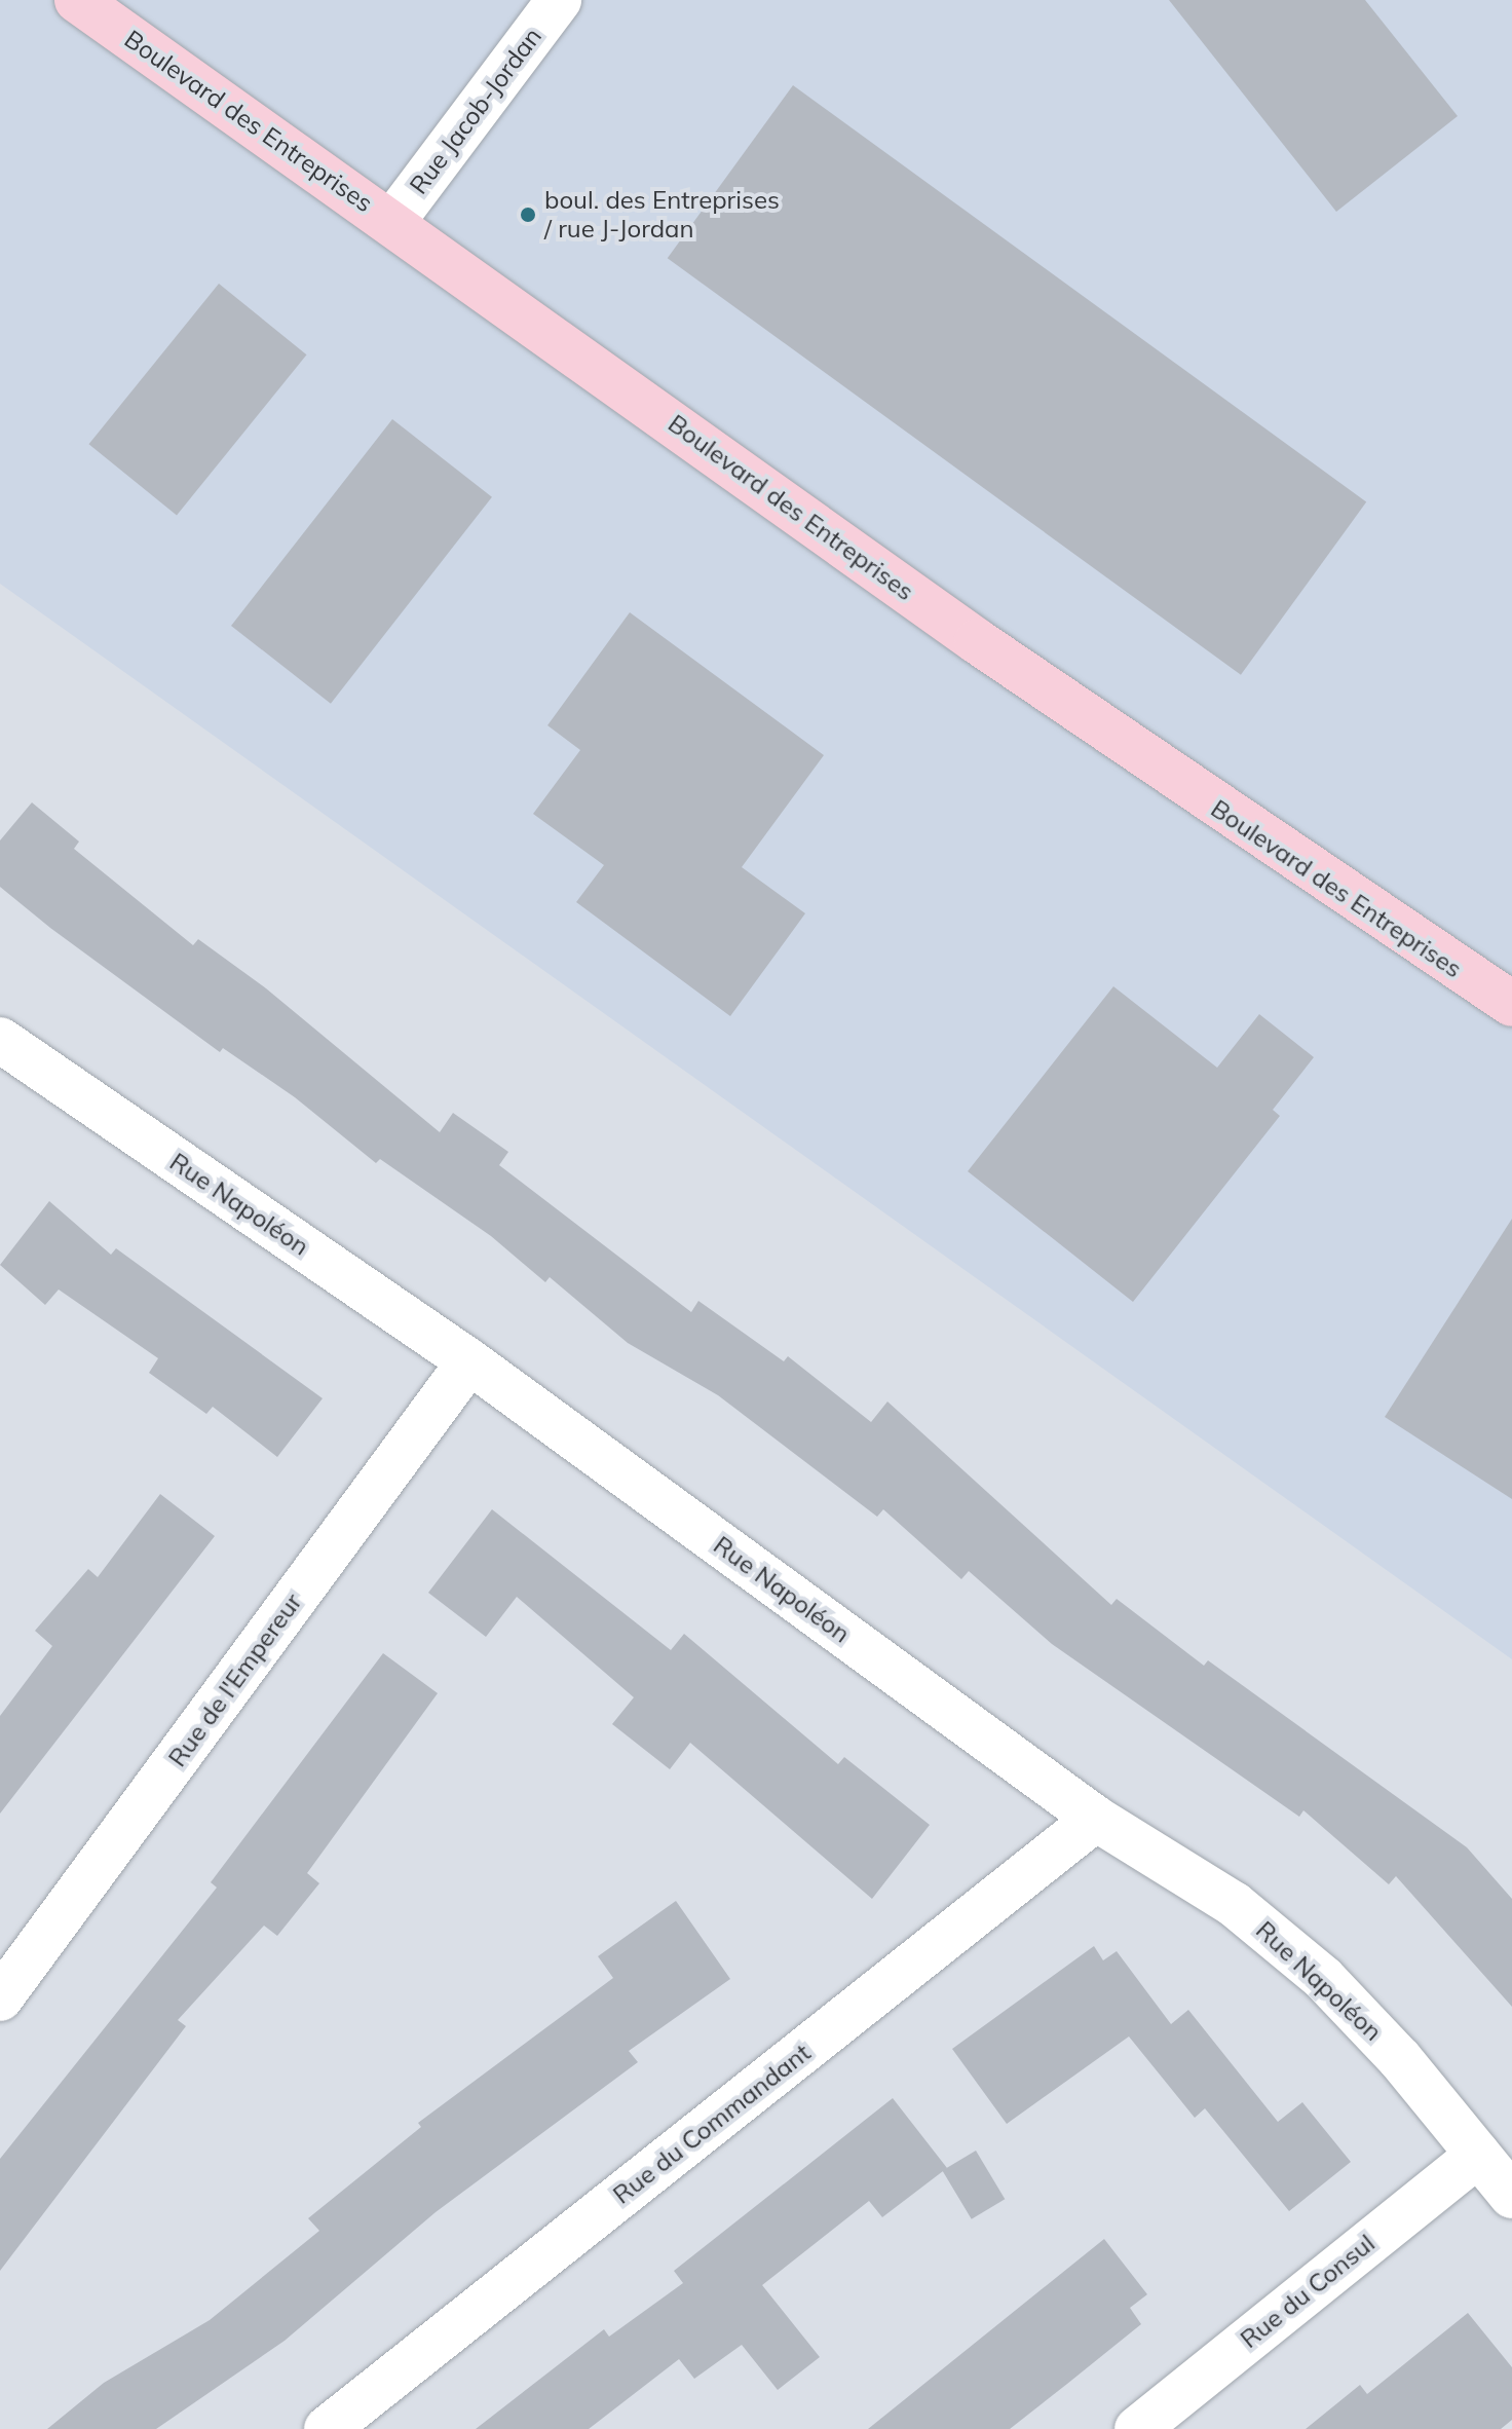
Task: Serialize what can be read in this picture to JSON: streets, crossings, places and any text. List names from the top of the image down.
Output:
{
  "streets": {
    "street": [
      "Rue Jacob-Jordan",
      "Boulevard des Entreprises",
      "Rue Napoléon",
      "Rue de l'Empereur",
      "Rue du Commandant",
      "Rue du Consul"
    ]
  },
  "crossings": [
    ["Rue Jacob-Jordan", "Boulevard des Entreprises"],
    ["Rue Napoléon", "Rue de l'Empereur"],
    ["Rue Napoléon", "Rue du Commandant"],
    ["Rue Napoléon", "Rue du Consul"]
  ],
  "places": ["boul. des Entreprises / rue J-Jordan"]
}
